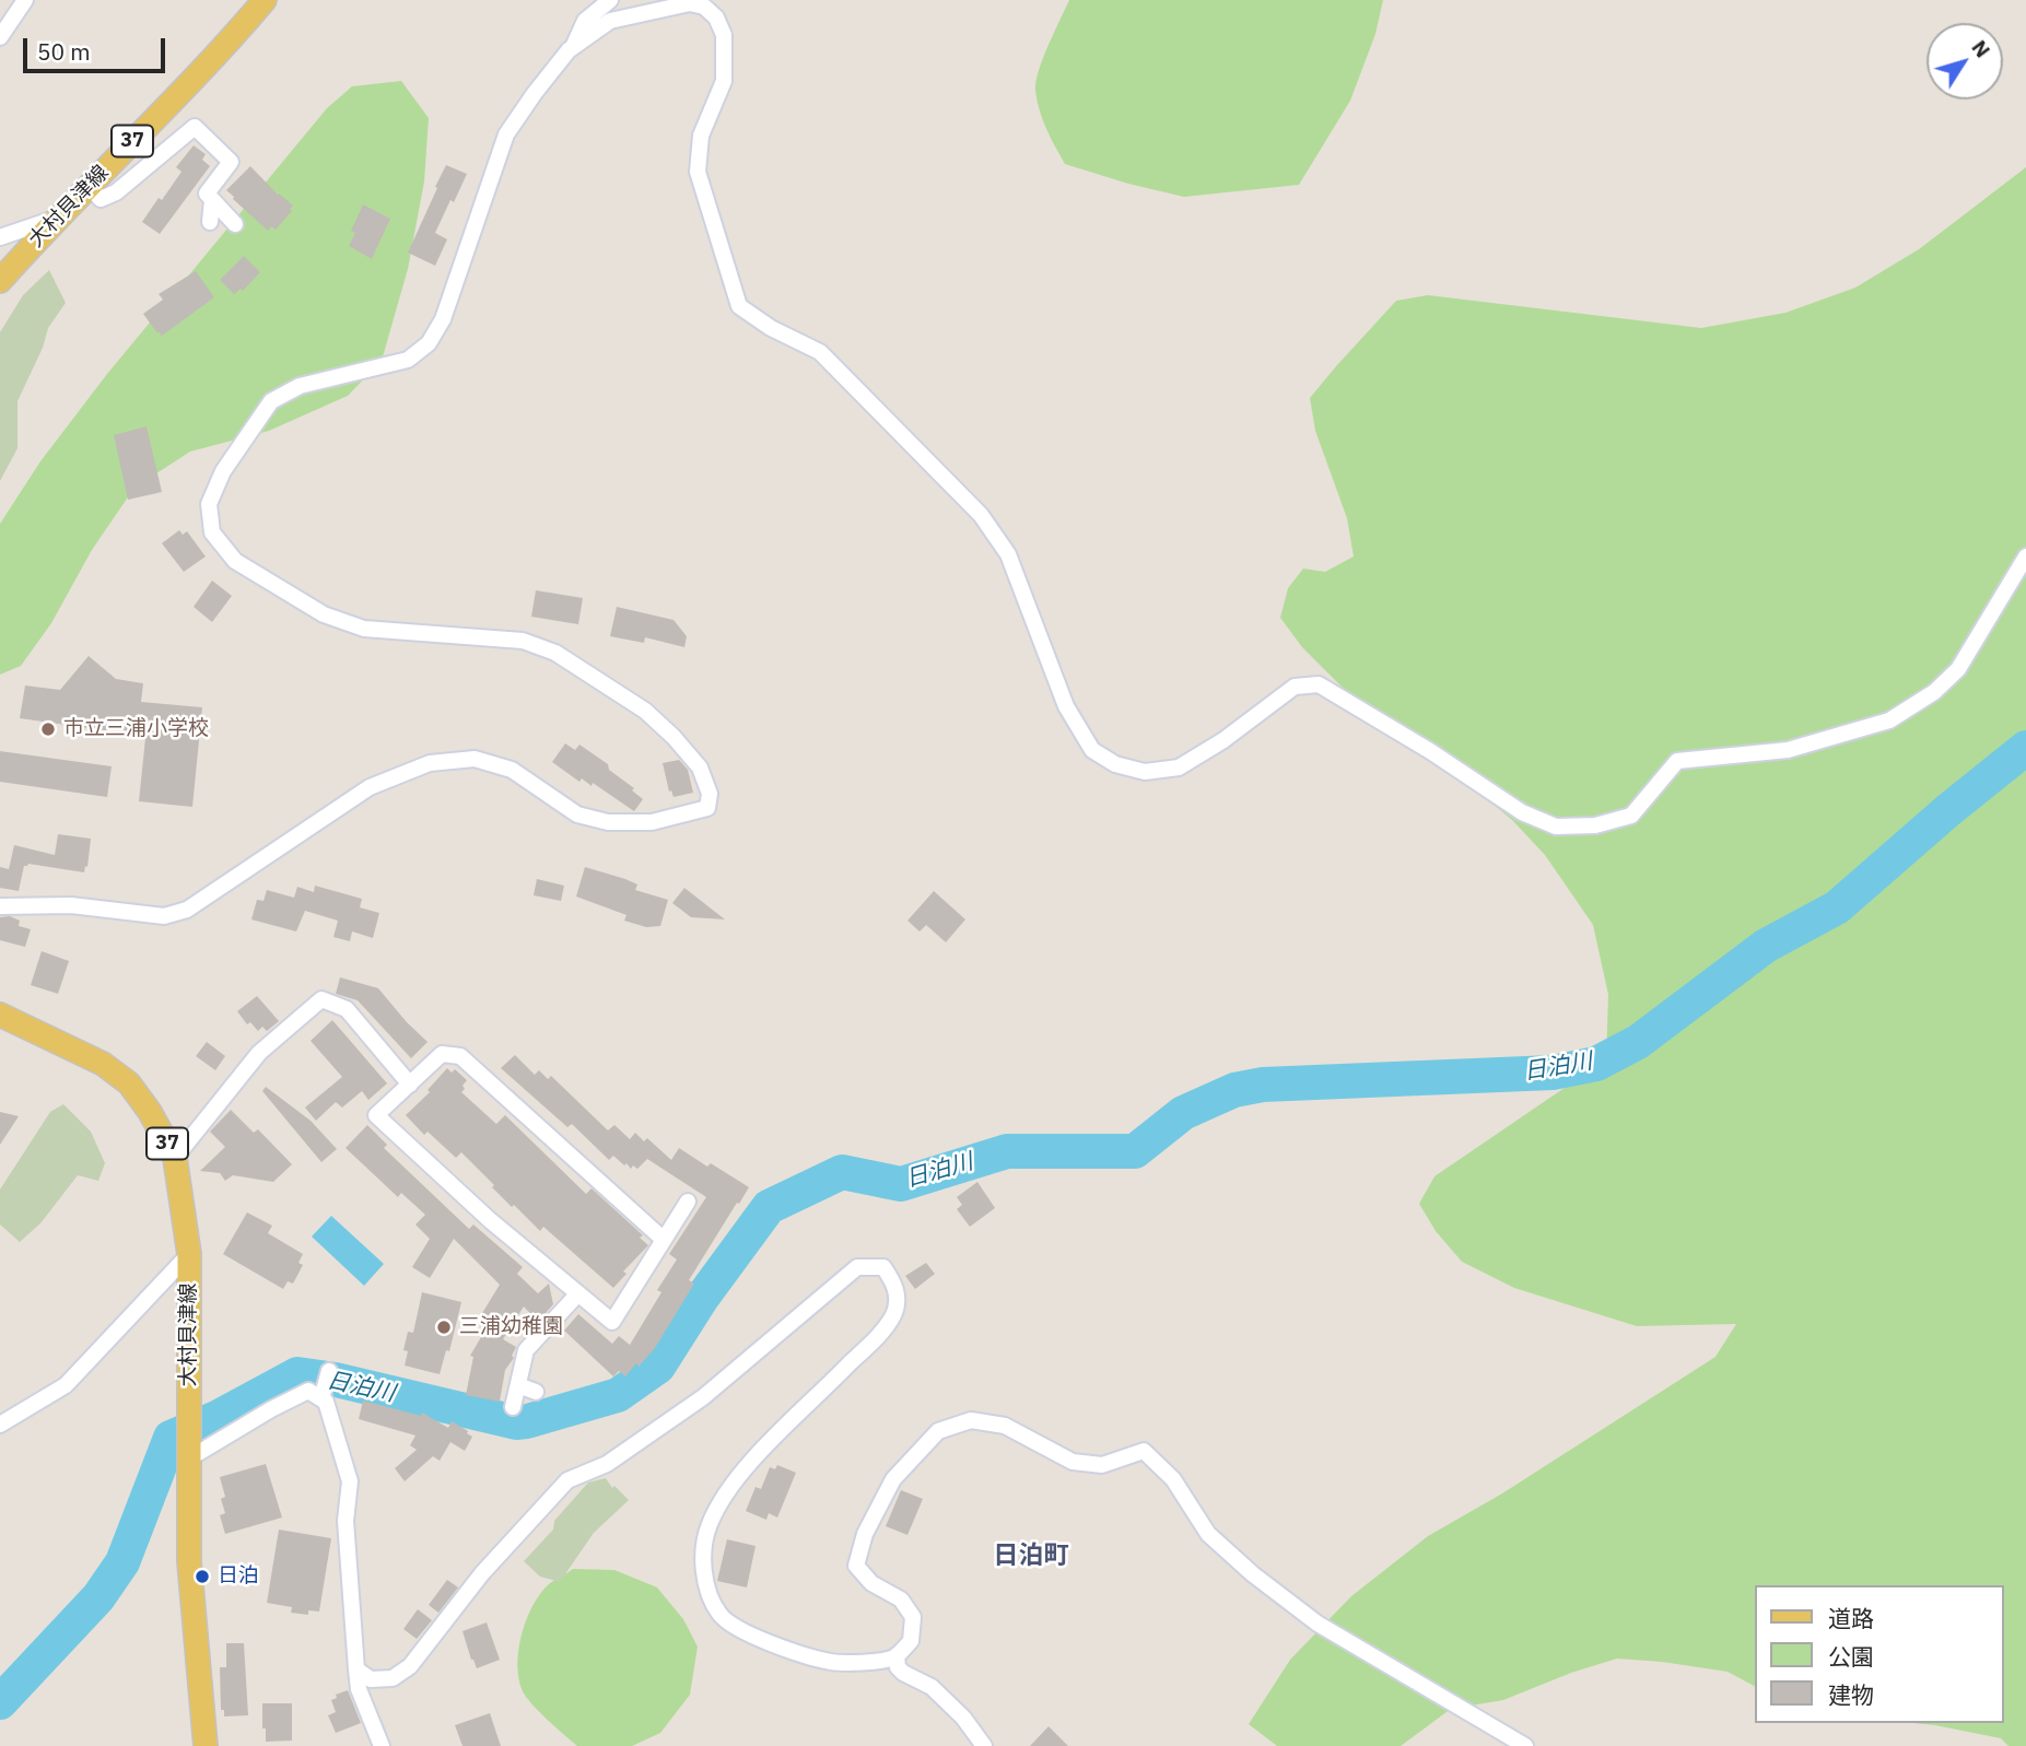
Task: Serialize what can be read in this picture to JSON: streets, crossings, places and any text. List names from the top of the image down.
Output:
{
  "streets": {
    "main road": ["37", "大村貝津線"]
  },
  "districts": ["日泊町"],
  "water": ["日泊川"],
  "places": ["市立三浦小学校", "三浦幼稚園", "日泊"],
  "legend": ["道路", "公園", "建物"],
  "scale_bar": "50 m",
  "north": "top right"
}
